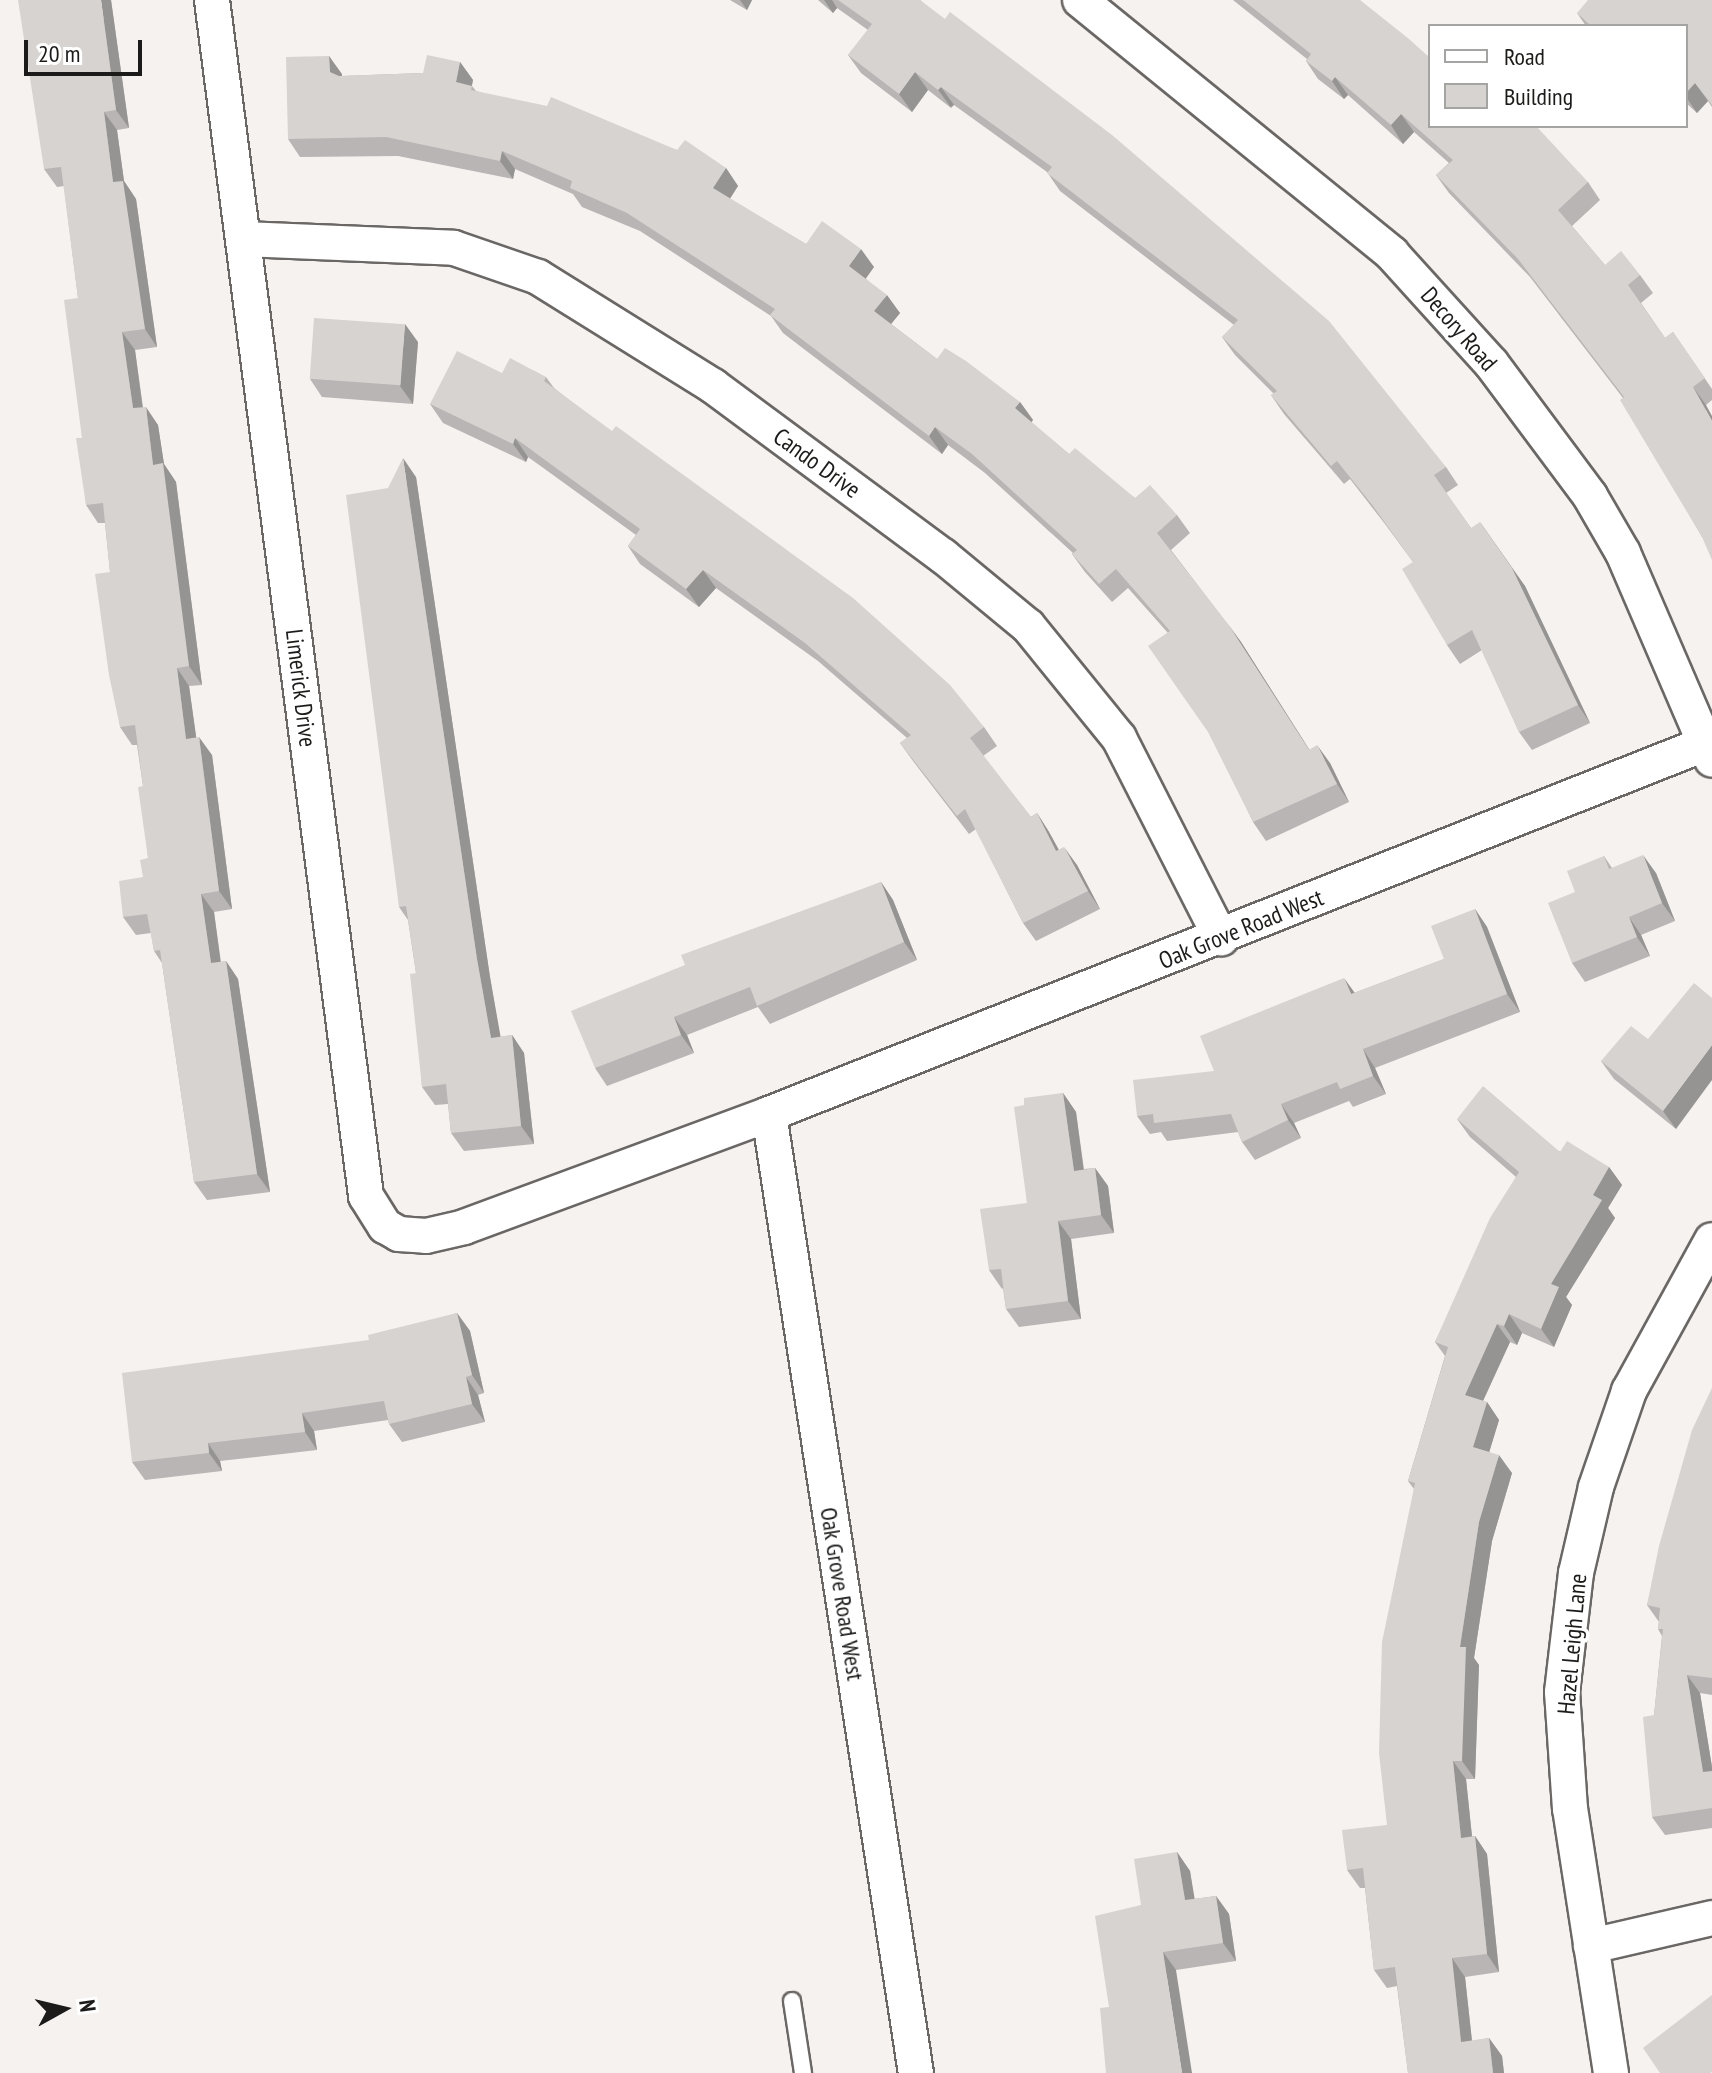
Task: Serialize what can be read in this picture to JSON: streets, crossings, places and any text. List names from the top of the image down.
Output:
{
  "streets": {
    "street": [
      "Decory Road",
      "Cando Drive",
      "Limerick Drive",
      "Oak Grove Road West",
      "Hazel Leigh Lane"
    ]
  },
  "crossings": [
    ["Decory Road", "Oak Grove Road West"],
    ["Cando Drive", "Limerick Drive"],
    ["Cando Drive", "Oak Grove Road West"],
    ["Limerick Drive", "Oak Grove Road West"]
  ],
  "legend": ["Road", "Building"],
  "scale_bar": "20 m",
  "north": "right"
}
